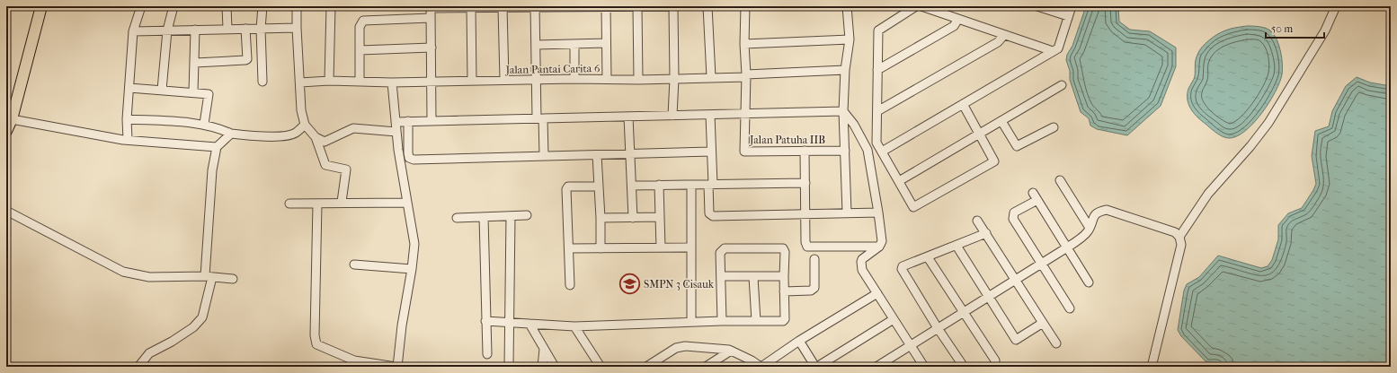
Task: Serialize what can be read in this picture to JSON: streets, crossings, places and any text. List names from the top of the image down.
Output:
{
  "streets": {
    "street": ["Jalan Pantai Carita 6", "Jalan Patuha IIB"]
  },
  "places": {
    "school or university": ["SMPN 3 Cisauk"]
  },
  "scale_bar": "50 m"
}
